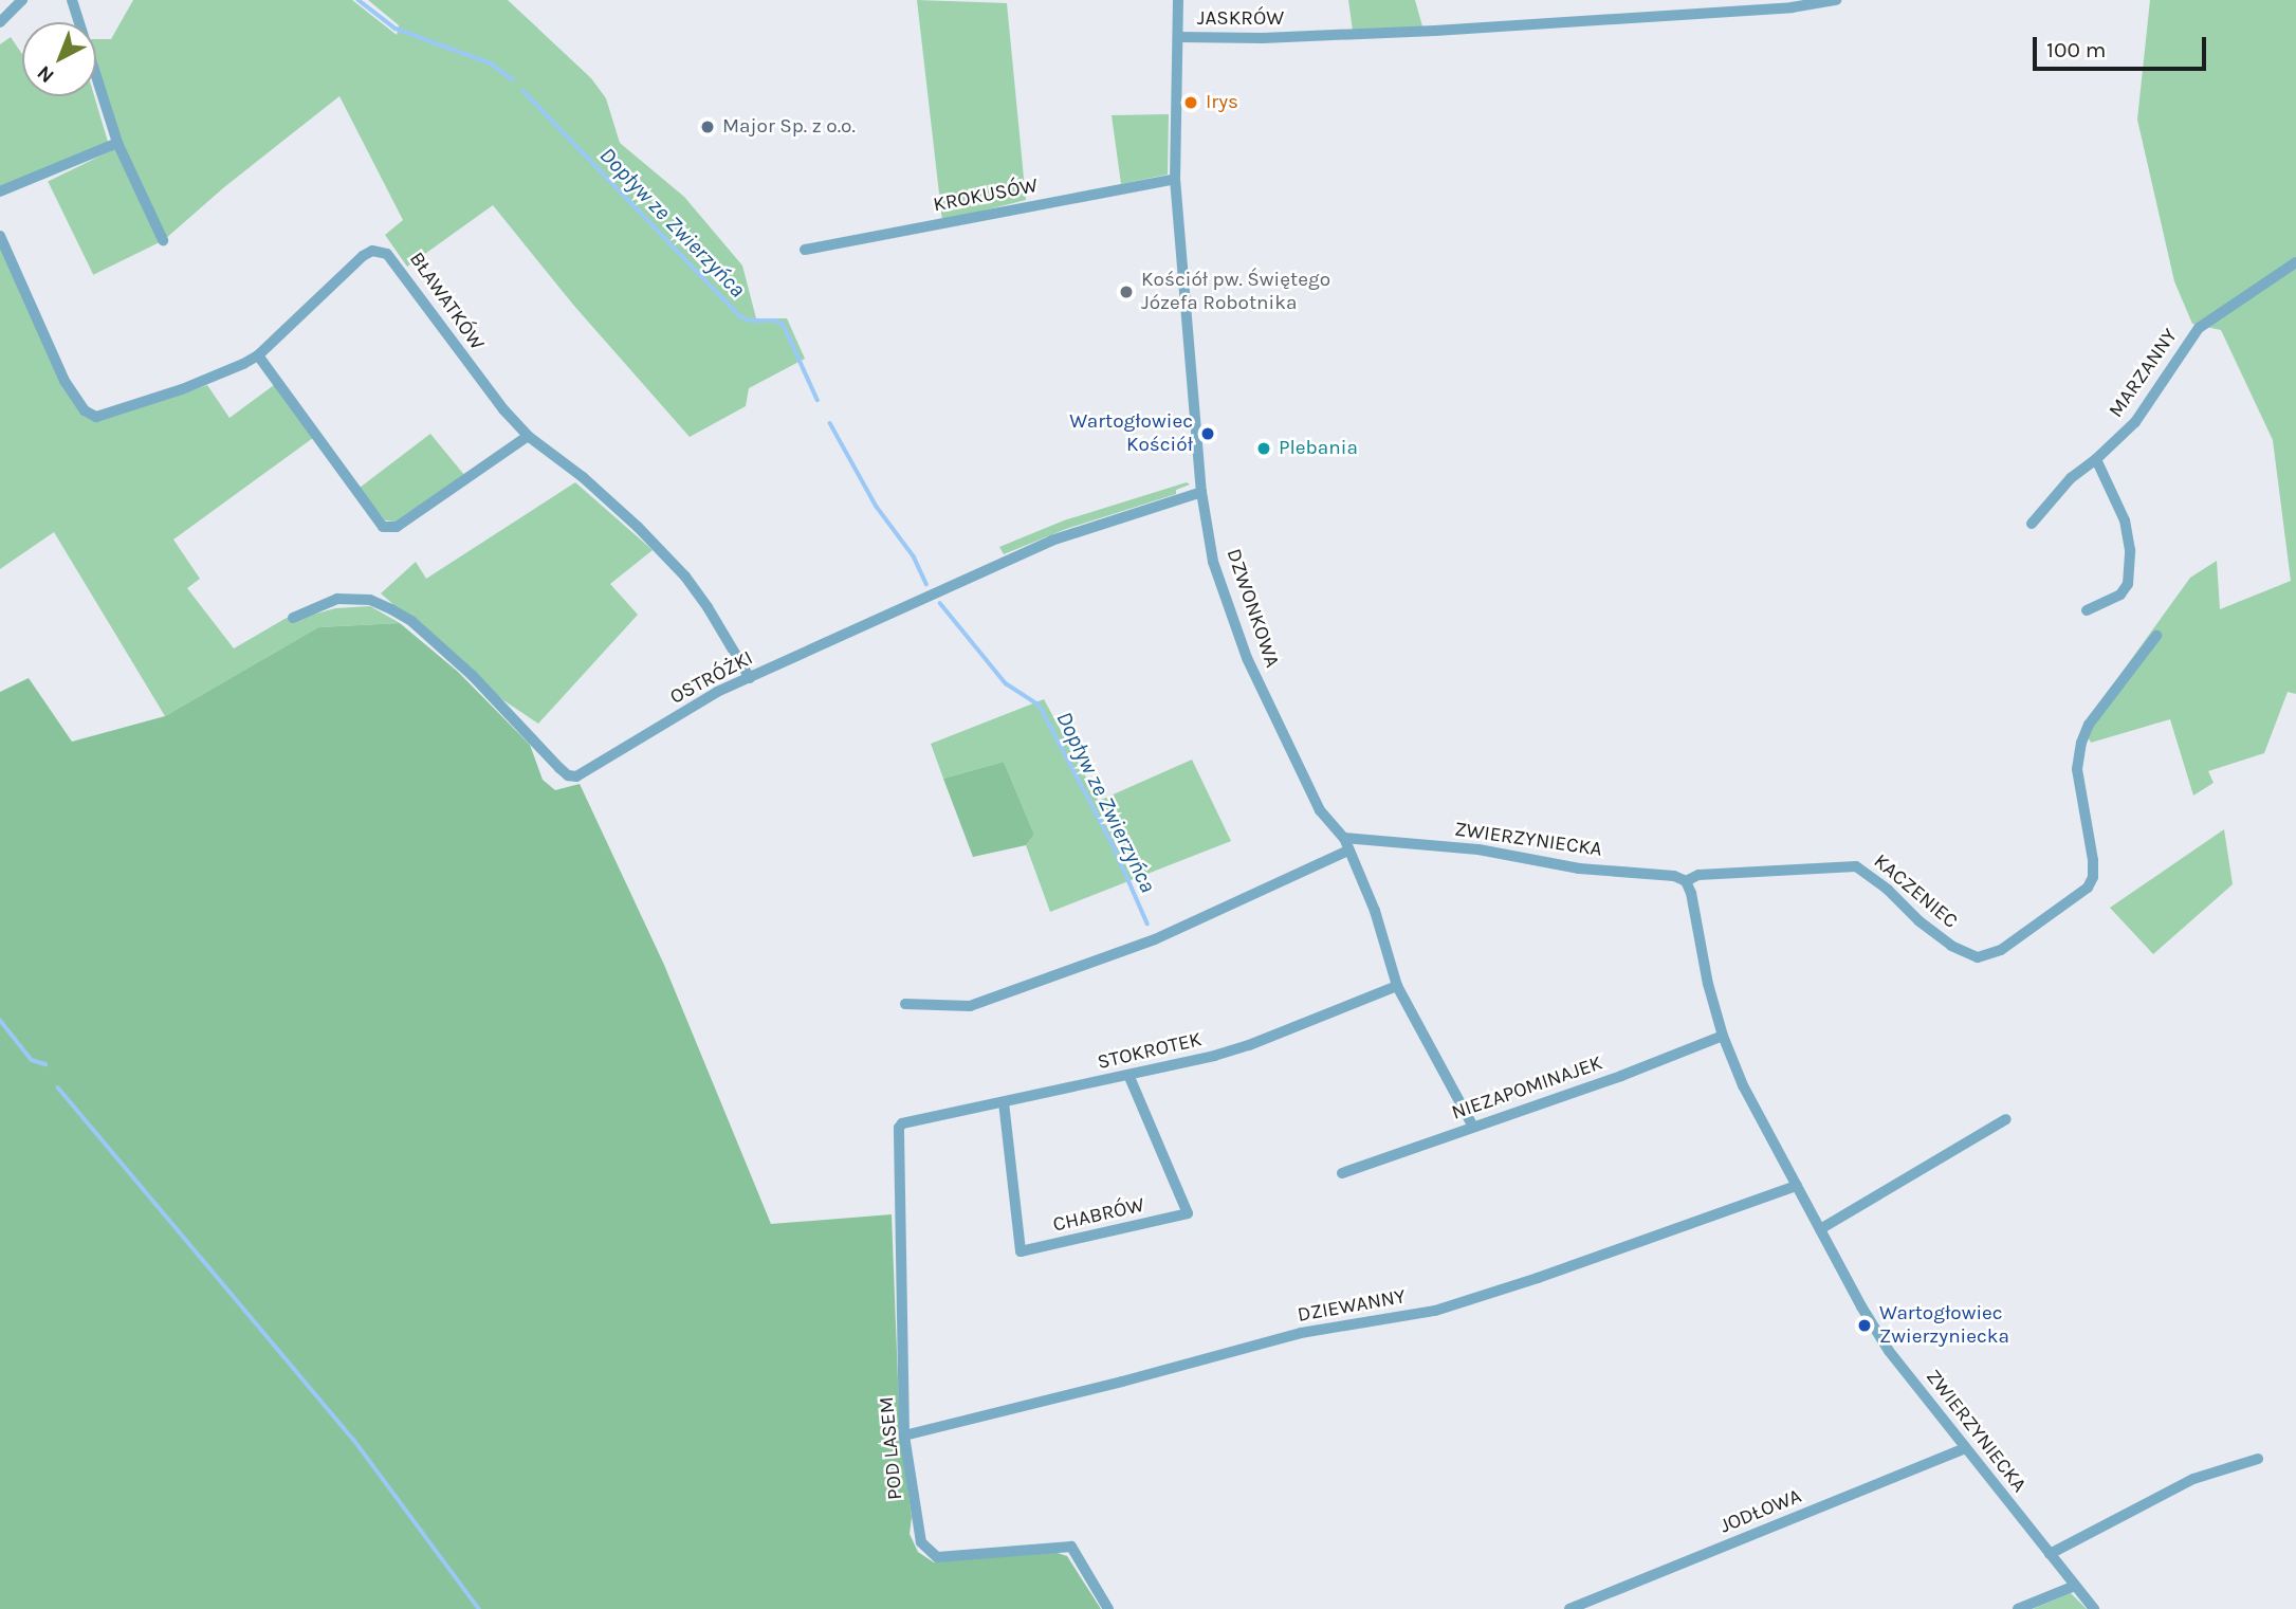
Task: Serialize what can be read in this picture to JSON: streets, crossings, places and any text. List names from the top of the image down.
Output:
{
  "streets": {
    "street": [
      "JASKRÓW",
      "KROKUSÓW",
      "BŁAWATKÓW",
      "MARZANNY",
      "DZWONKOWA",
      "OSTRÓŻKI",
      "ZWIERZYNIECKA",
      "KACZENIEC",
      "STOKROTEK",
      "NIEZAPOMINAJEK",
      "CHABRÓW",
      "DZIEWANNY",
      "POD LASEM",
      "JODŁOWA"
    ]
  },
  "crossings": [
    ["JASKRÓW", "DZWONKOWA"],
    ["KROKUSÓW", "DZWONKOWA"],
    ["BŁAWATKÓW", "OSTRÓŻKI"],
    ["DZWONKOWA", "OSTRÓŻKI"],
    ["DZWONKOWA", "ZWIERZYNIECKA"],
    ["DZWONKOWA", "STOKROTEK"],
    ["DZWONKOWA", "NIEZAPOMINAJEK"],
    ["ZWIERZYNIECKA", "KACZENIEC"],
    ["ZWIERZYNIECKA", "NIEZAPOMINAJEK"],
    ["ZWIERZYNIECKA", "DZIEWANNY"],
    ["ZWIERZYNIECKA", "JODŁOWA"],
    ["STOKROTEK", "CHABRÓW"],
    ["STOKROTEK", "POD LASEM"],
    ["DZIEWANNY", "POD LASEM"]
  ],
  "water": ["Dopływ ze Zwierzyńca"],
  "places": [
    "Irys",
    "Major Sp. z o.o.",
    "Kościół pw. Świętego Józefa Robotnika",
    "Wartogłowiec Kościół",
    "Plebania",
    "Wartogłowiec Zwierzyniecka"
  ],
  "scale_bar": "100 m",
  "north": "bottom left"
}
